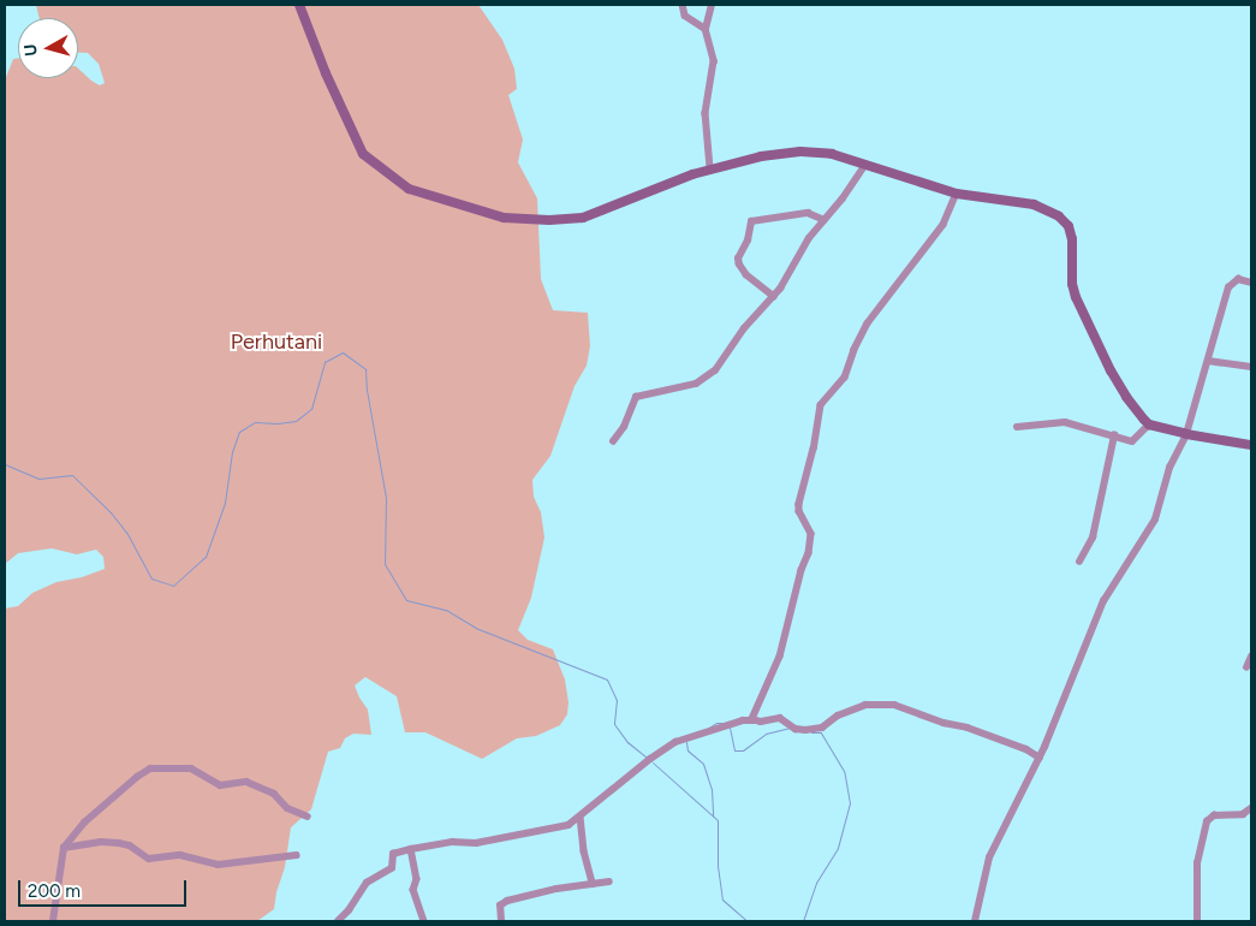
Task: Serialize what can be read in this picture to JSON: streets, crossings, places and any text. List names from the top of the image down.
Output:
{
  "parks": ["Perhutani"],
  "scale_bar": "200 m",
  "north": "left"
}
